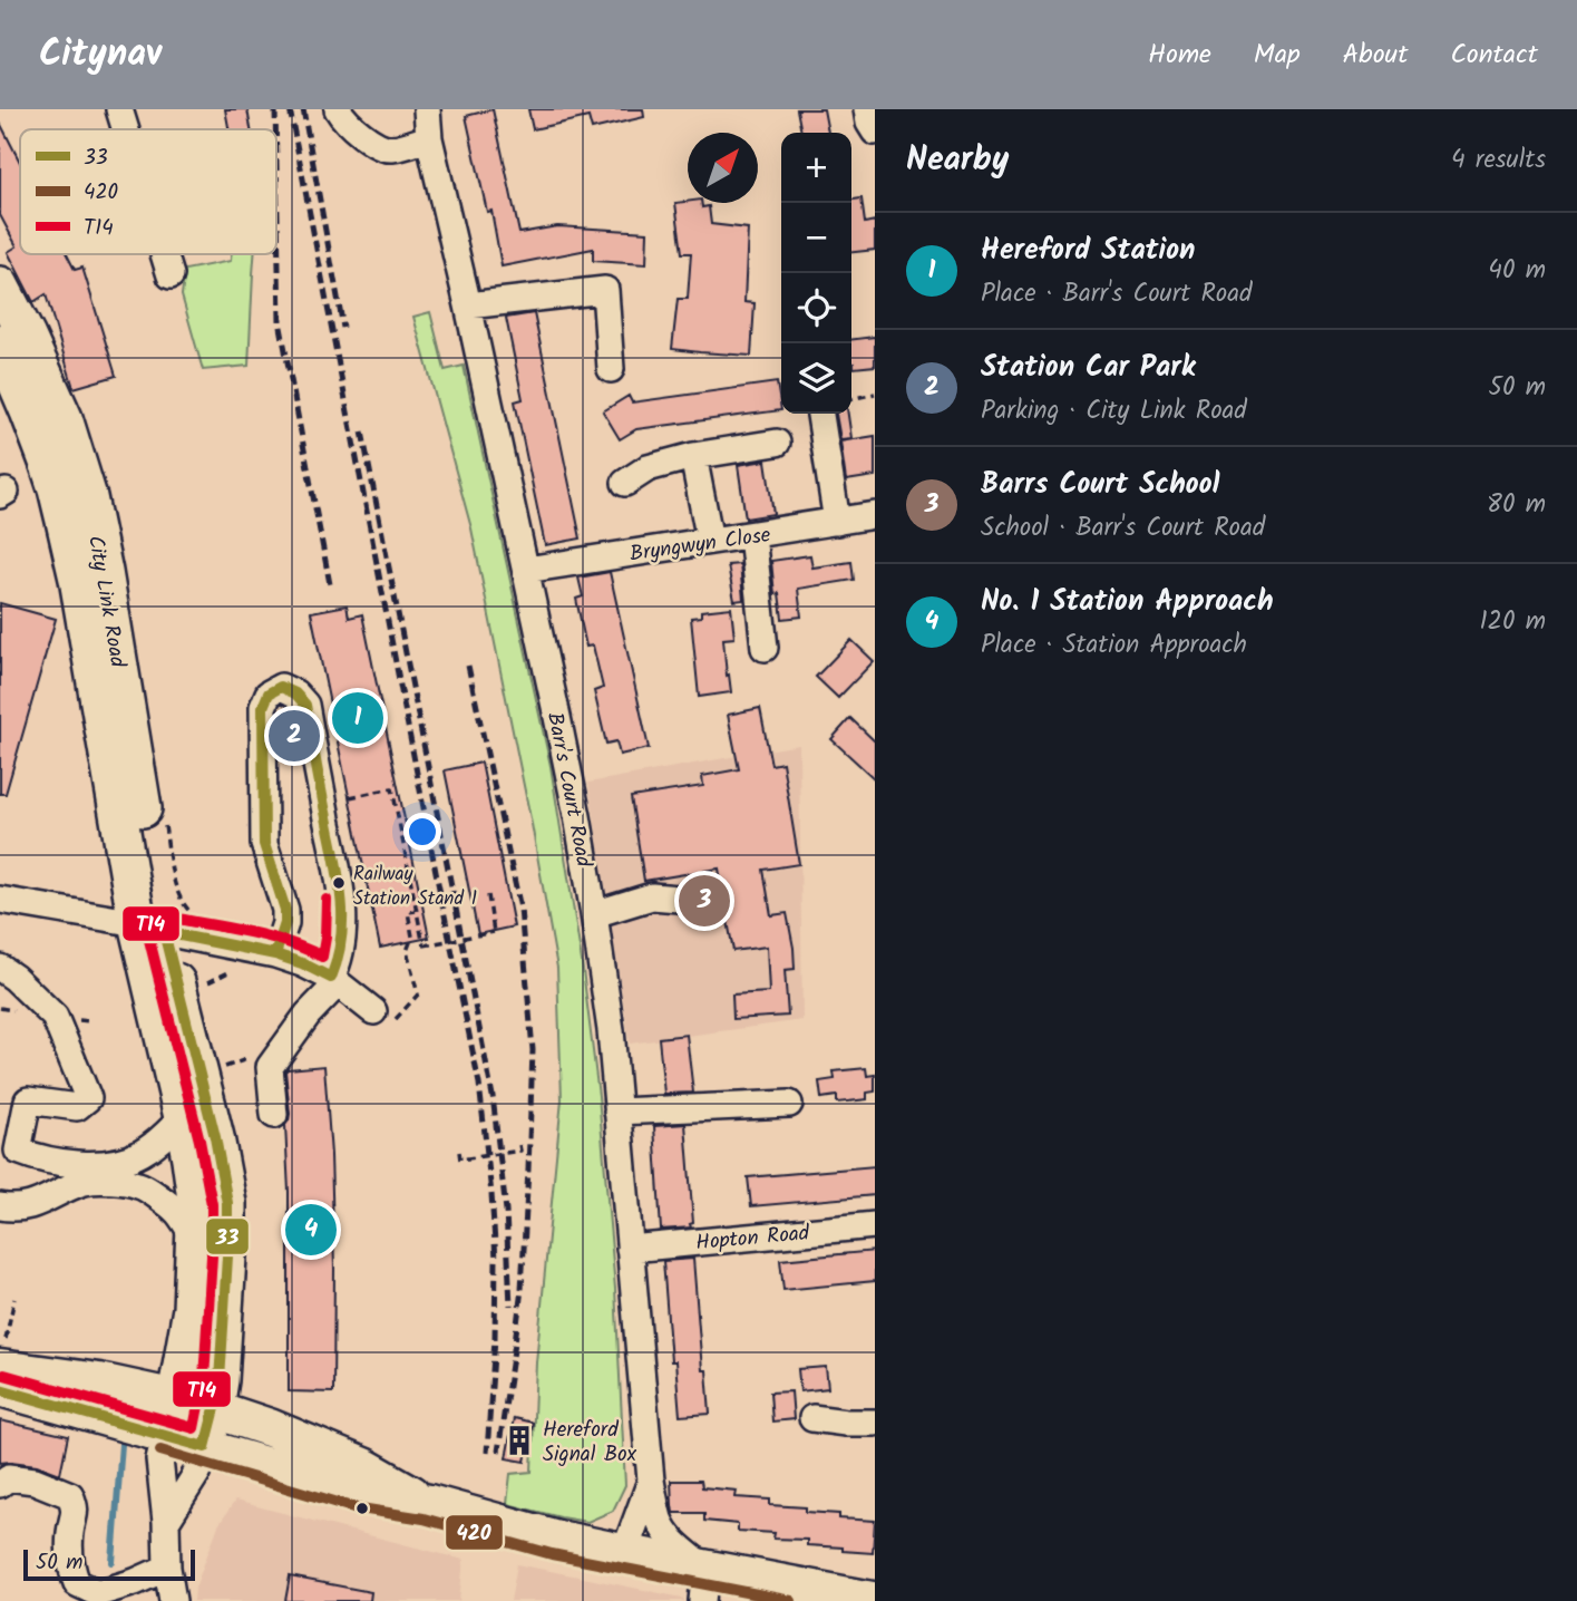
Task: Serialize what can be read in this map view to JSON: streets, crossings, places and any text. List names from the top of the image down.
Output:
{
  "streets": {
    "highway": ["City Link Road"],
    "street": ["Bryngwyn Close", "Barr's Court Road", "Hopton Road"]
  },
  "crossings": [
    ["Bryngwyn Close", "Barr's Court Road"],
    ["Barr's Court Road", "Hopton Road"]
  ],
  "places": {
    "other": ["Railway Station Stand 1"],
    "building": ["Hereford Signal Box"]
  },
  "lines": ["transit line 33", "transit line T14", "transit line 420"],
  "legend": ["33", "420", "T14"],
  "scale_bar": "50 m",
  "north": "top right",
  "page": {
    "header": "Citynav",
    "nav": [
      "Home",
      "Map",
      "About",
      "Contact"
    ],
    "heading": ["Nearby", "4 results"],
    "map_buttons": ["+", "−"],
    "list": [
      {
        "mark": "1",
        "name": "Hereford Station",
        "note": "Place · Barr's Court Road",
        "value": "40 m"
      },
      {
        "mark": "2",
        "name": "Station Car Park",
        "note": "Parking · City Link Road",
        "value": "50 m"
      },
      {
        "mark": "3",
        "name": "Barrs Court School",
        "note": "School · Barr's Court Road",
        "value": "80 m"
      },
      {
        "mark": "4",
        "name": "No. 1 Station Approach",
        "note": "Place · Station Approach",
        "value": "120 m"
      }
    ],
    "pins": [
      "1",
      "2",
      "3",
      "4"
    ],
    "scale": "50 m"
  }
}
